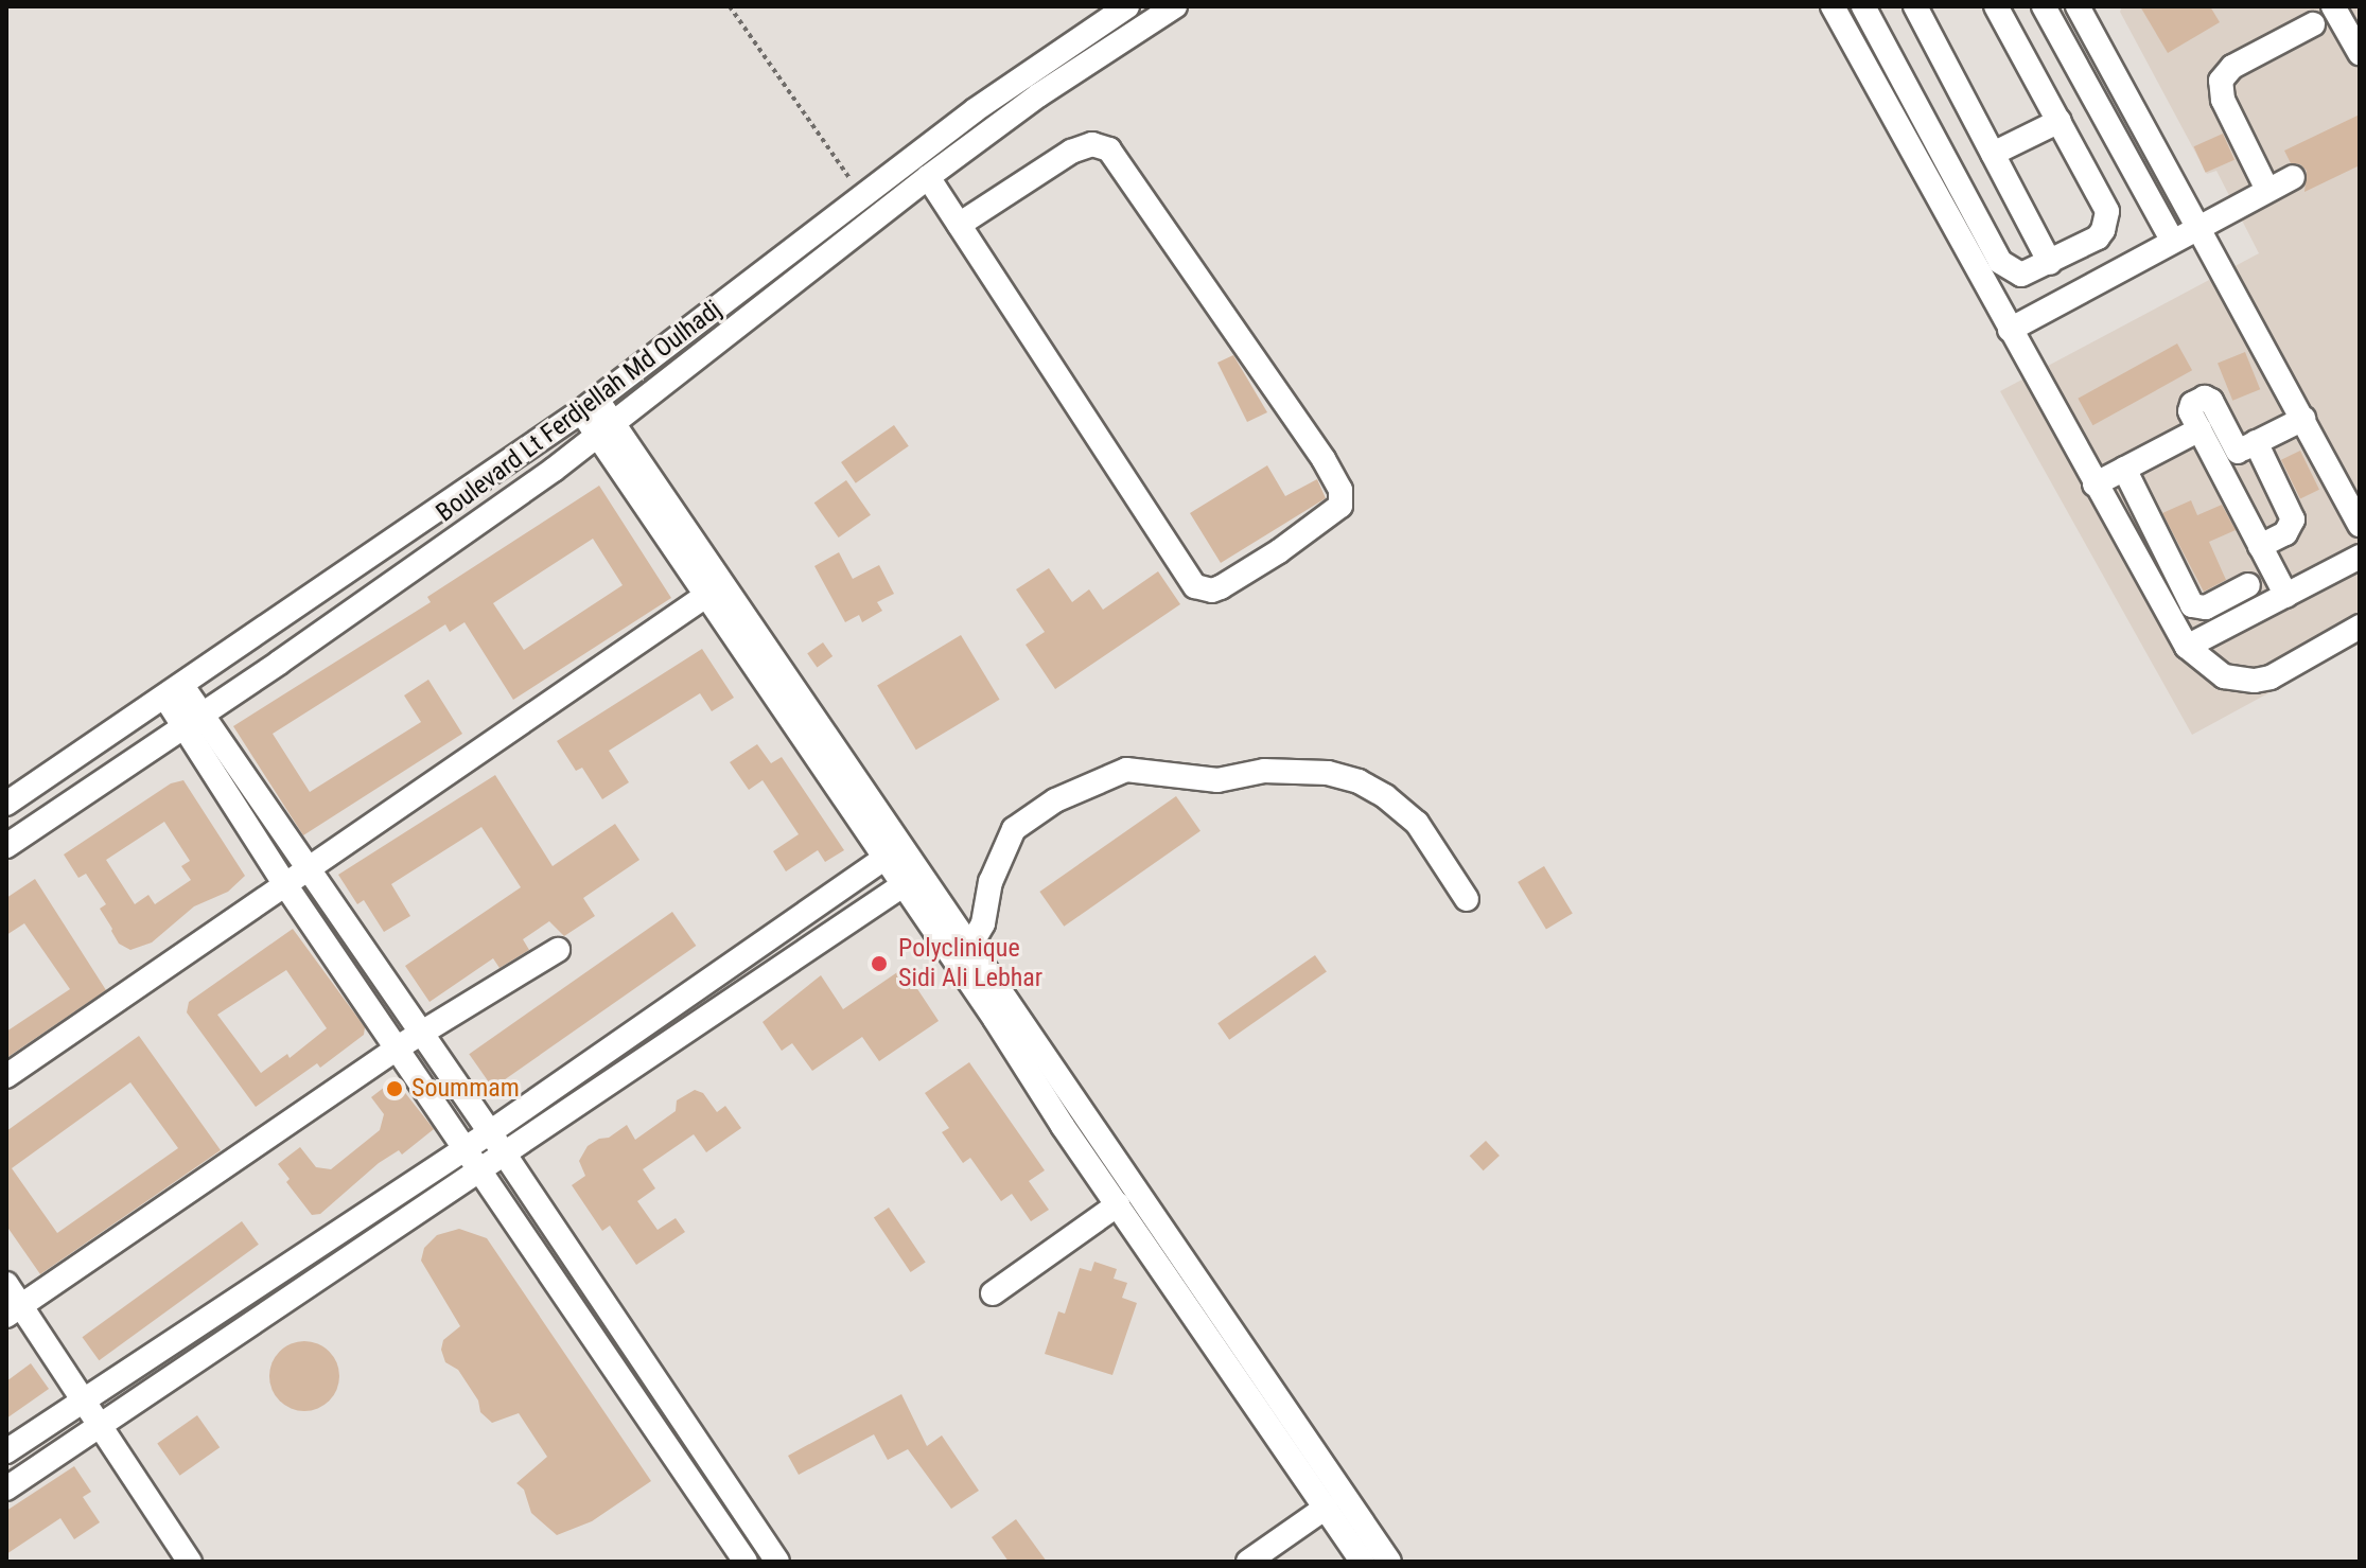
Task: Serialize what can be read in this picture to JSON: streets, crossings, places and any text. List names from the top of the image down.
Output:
{
  "streets": {
    "street": ["Boulevard Lt Ferdjellah Md Oulhadj"]
  },
  "places": ["Polyclinique Sidi Ali Lebhar", "Soummam"]
}
